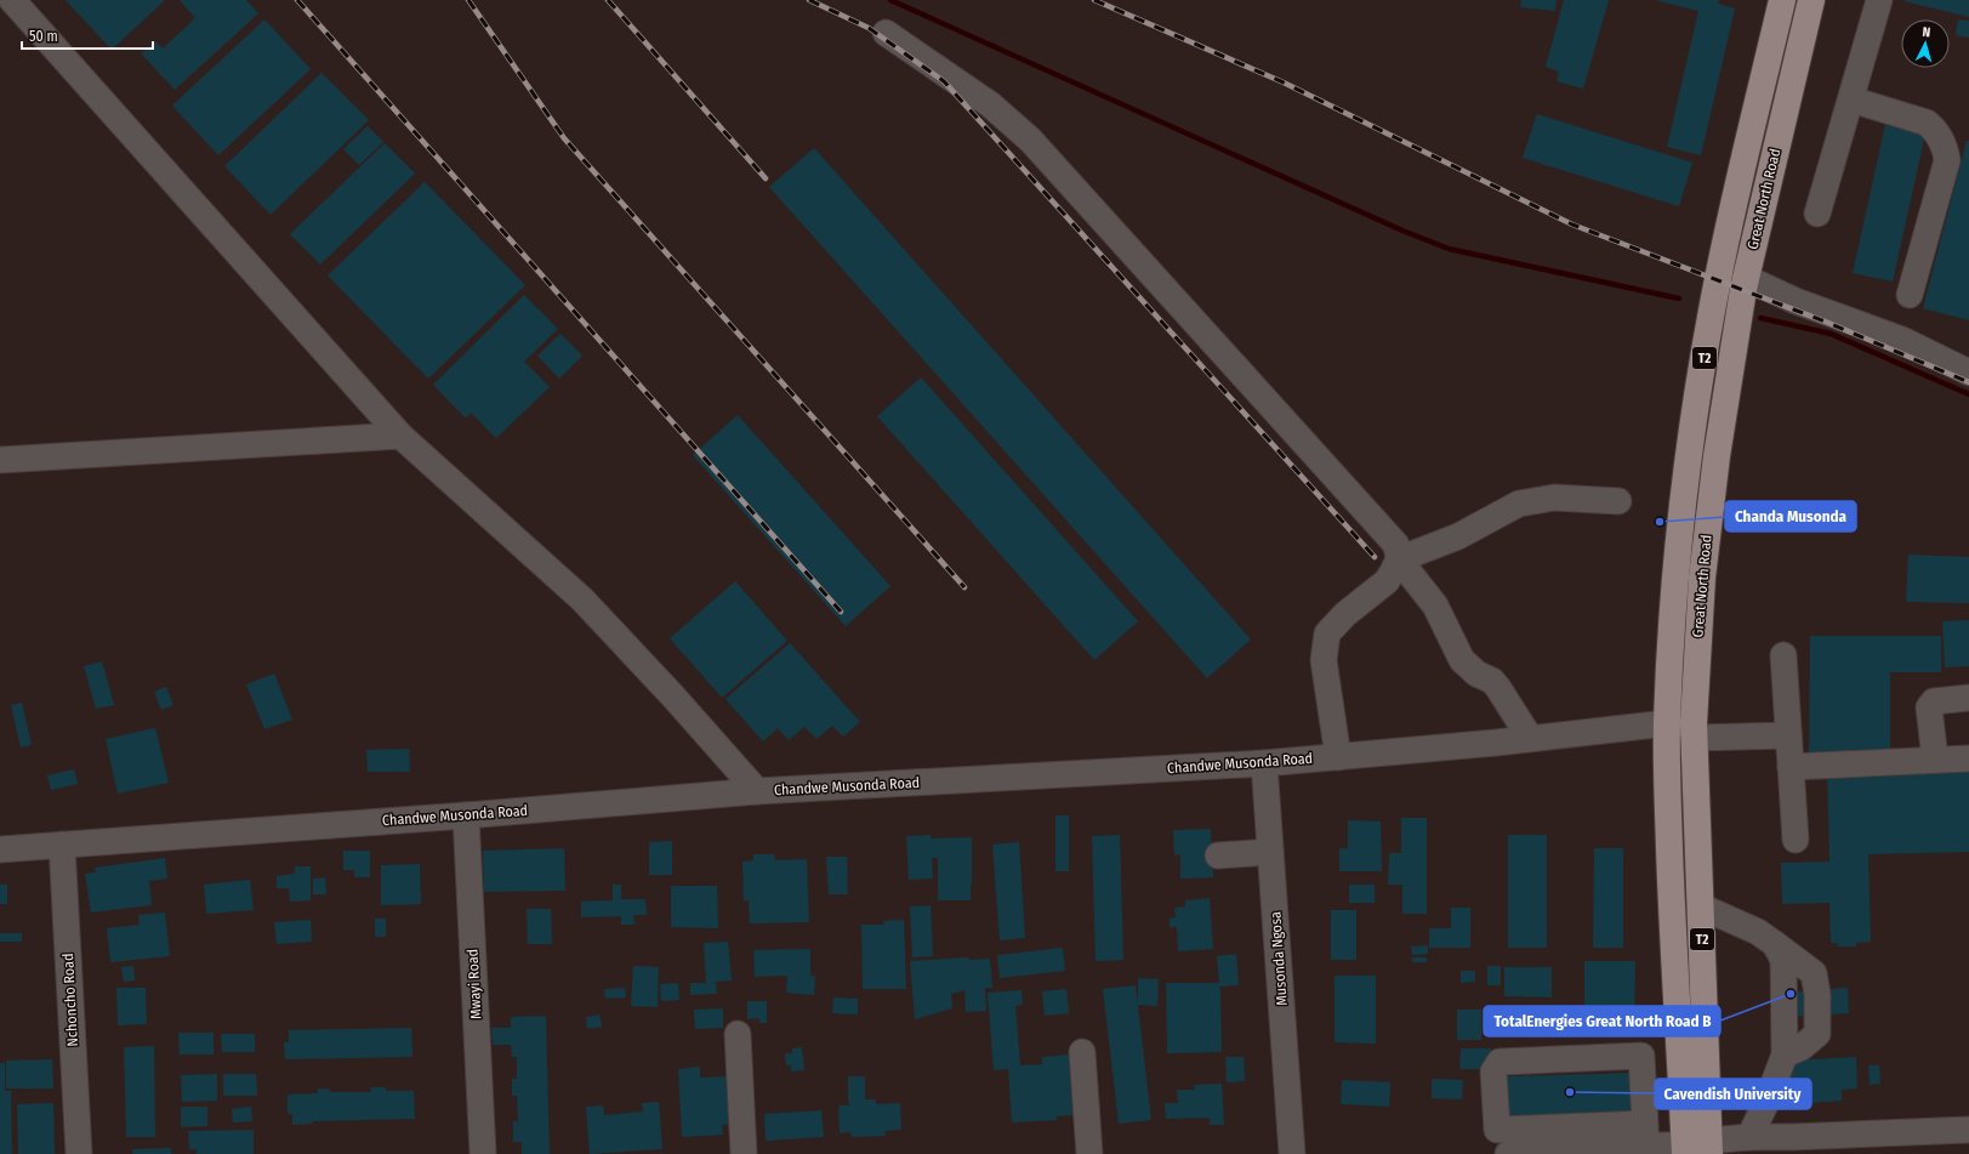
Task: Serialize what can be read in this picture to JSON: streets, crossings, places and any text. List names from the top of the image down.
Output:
{
  "streets": {
    "main road": ["Great North Road", "T2"],
    "street": [
      "Chandwe Musonda Road",
      "Musonda Ngosa",
      "Mwayi Road",
      "Nchoncho Road"
    ]
  },
  "crossings": [
    ["Great North Road", "Chandwe Musonda Road"],
    ["Chandwe Musonda Road", "Musonda Ngosa"],
    ["Chandwe Musonda Road", "Mwayi Road"],
    ["Chandwe Musonda Road", "Nchoncho Road"]
  ],
  "places": ["Chanda Musonda", "TotalEnergies Great North Road B", "Cavendish University"],
  "scale_bar": "50 m",
  "north": "top"
}
